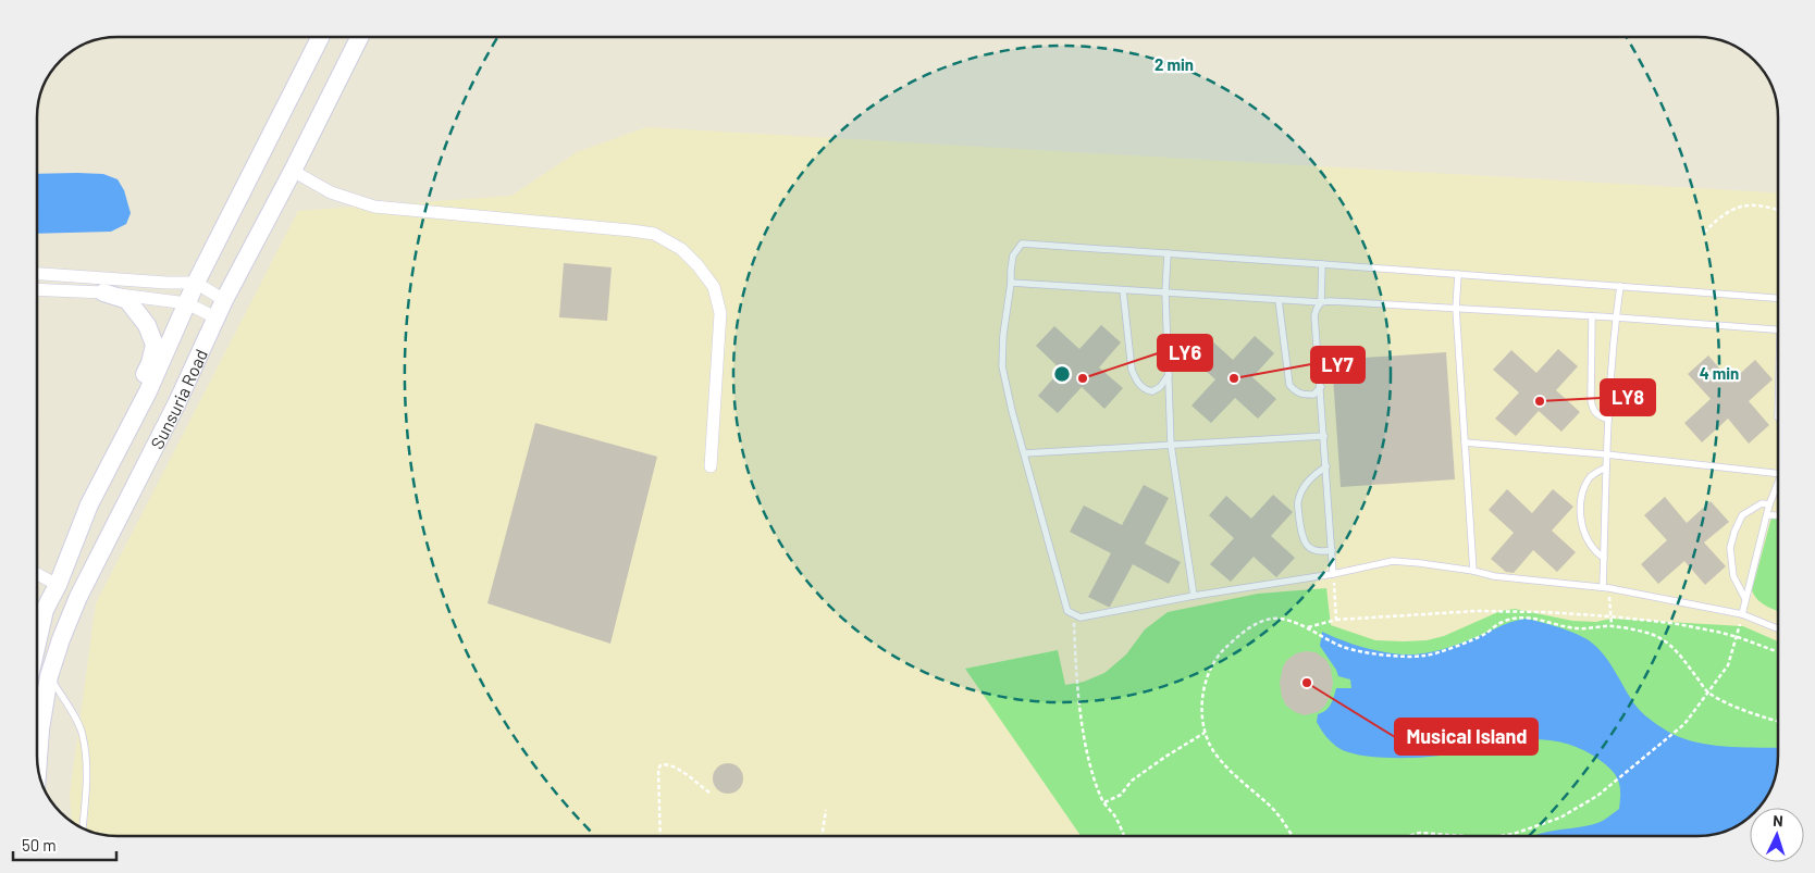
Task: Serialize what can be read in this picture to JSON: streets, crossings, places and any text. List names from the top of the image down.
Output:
{
  "streets": {
    "street": ["Sunsuria Road"]
  },
  "places": [
    "LY6",
    "LY7",
    "LY8",
    "Musical Island"
  ],
  "scale_bar": "50 m",
  "north": "top",
  "rings": ["2 min", "4 min"]
}
